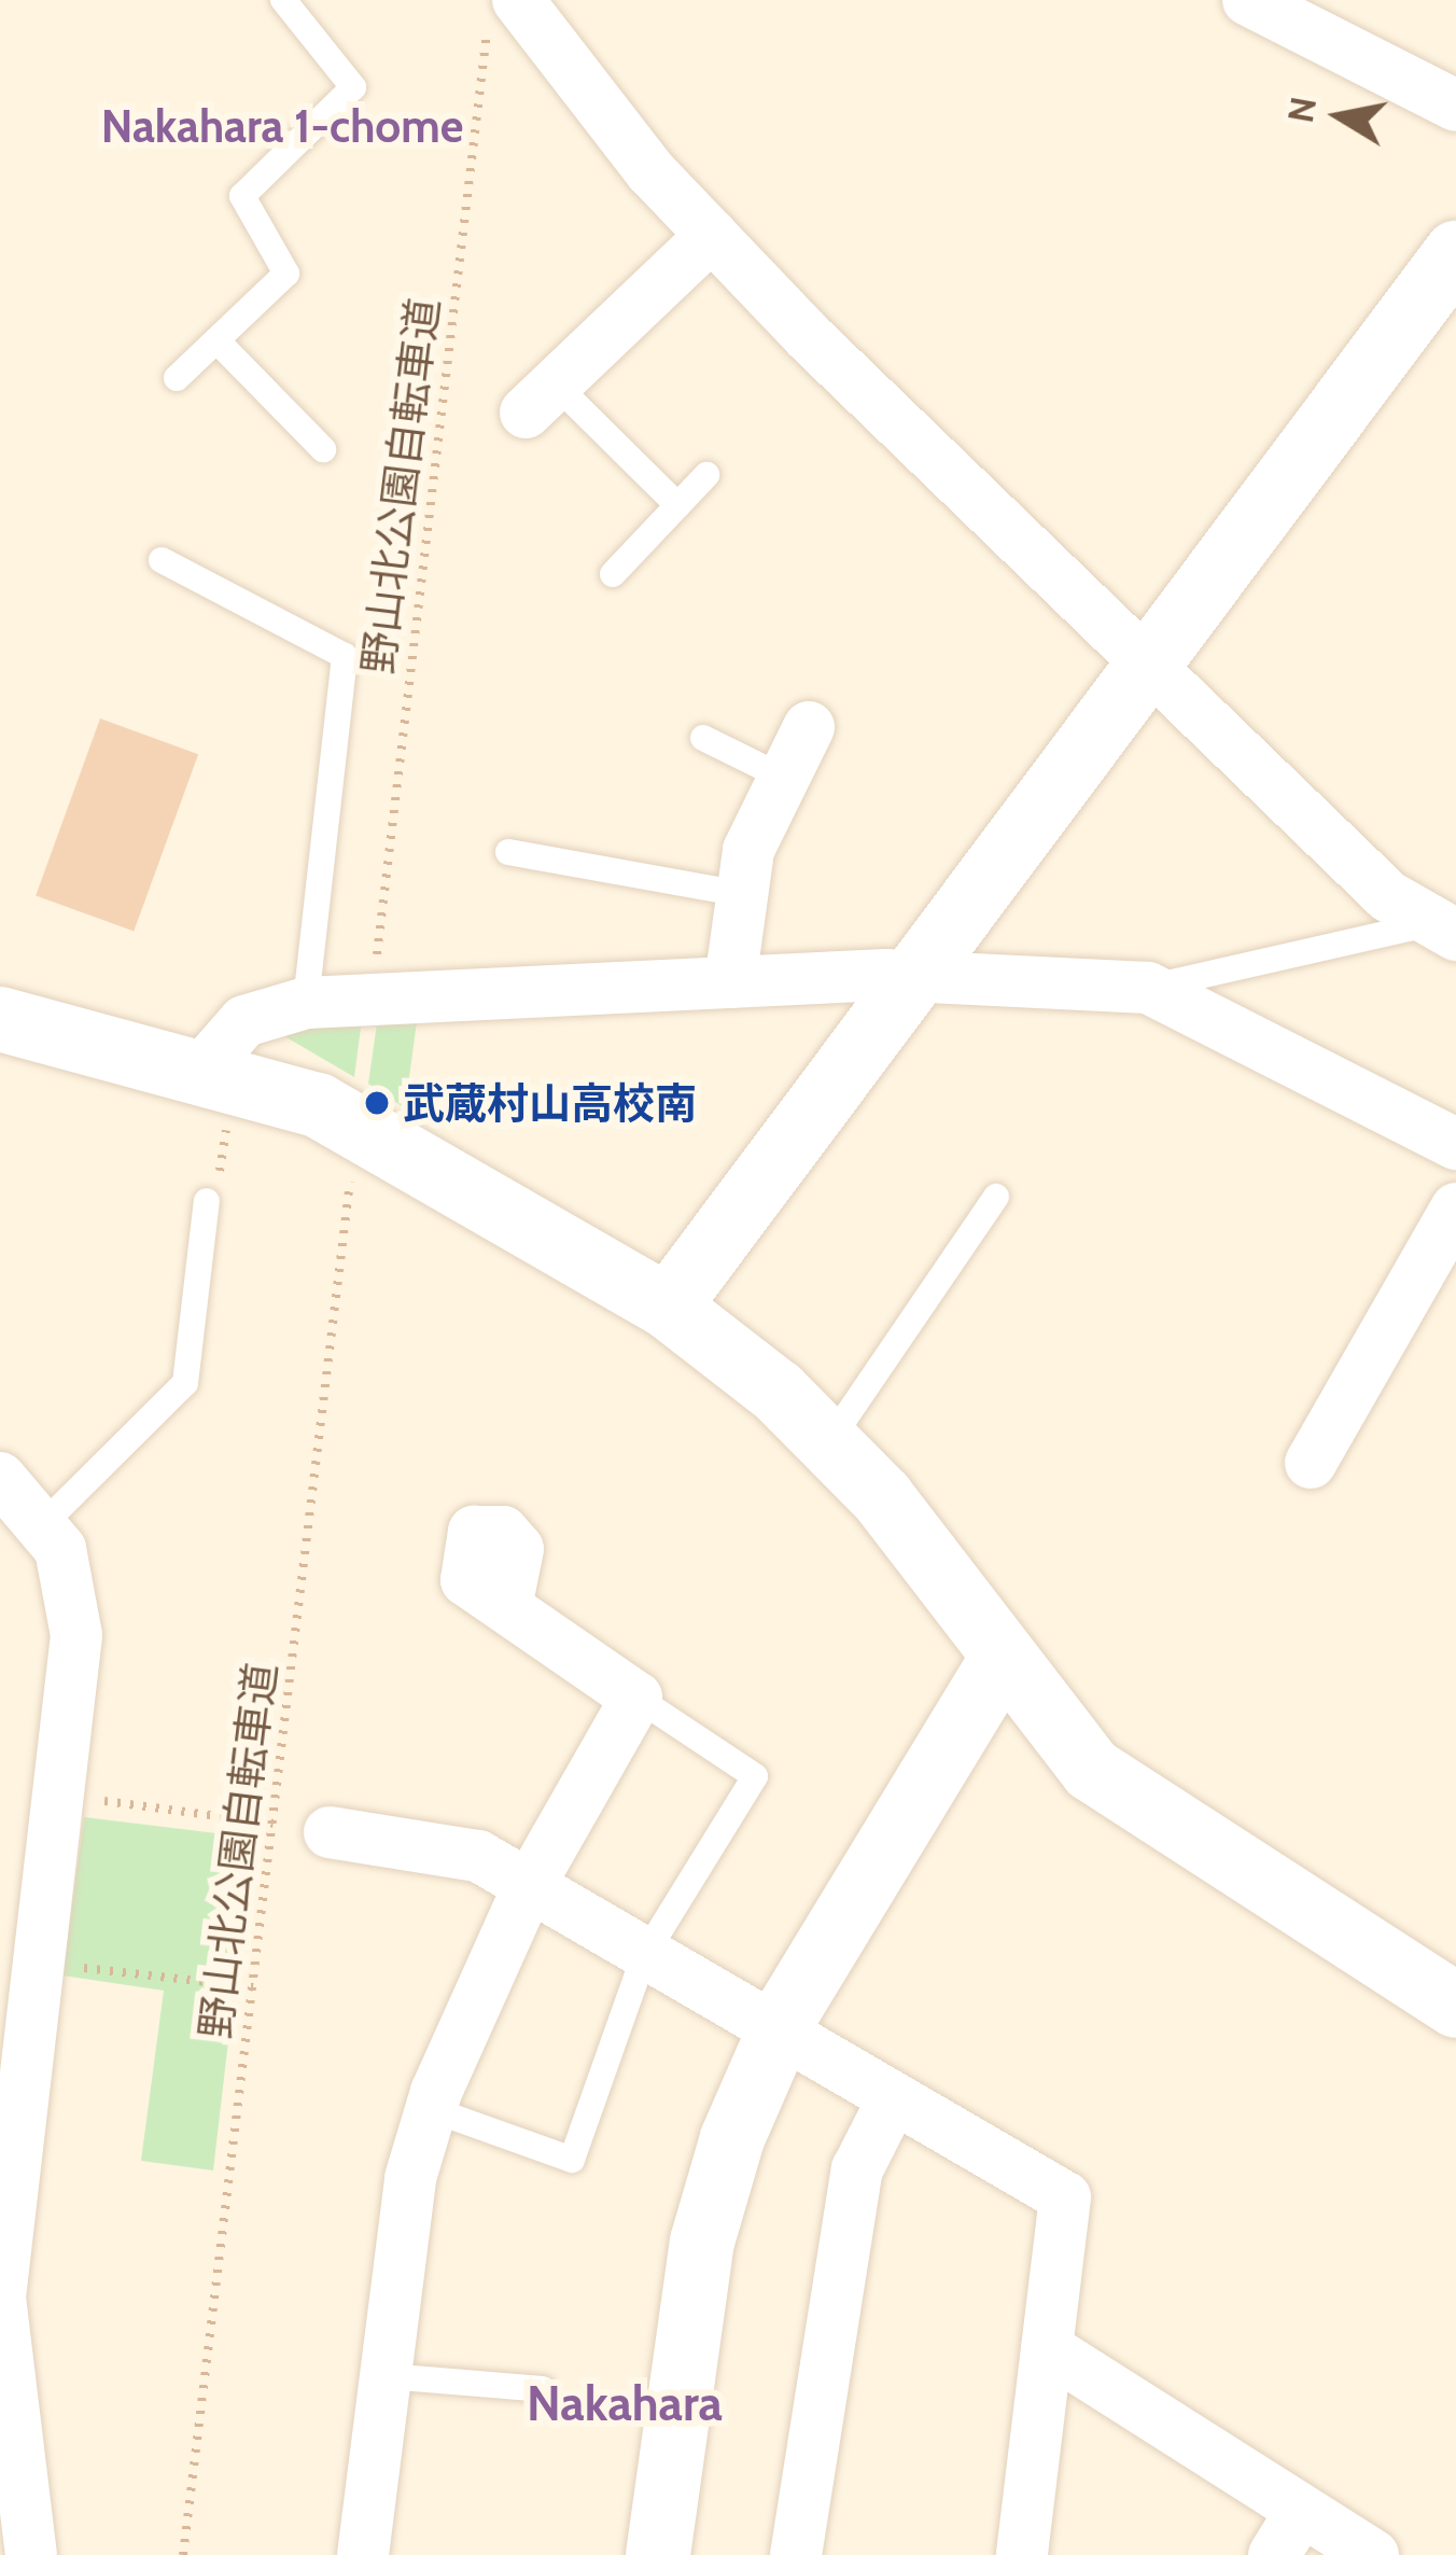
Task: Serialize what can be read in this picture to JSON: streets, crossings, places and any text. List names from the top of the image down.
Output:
{
  "streets": {
    "path": ["野山北公園自転車道"]
  },
  "districts": ["Nakahara 1-chome", "Nakahara"],
  "places": ["武蔵村山高校南"],
  "north": "left"
}
